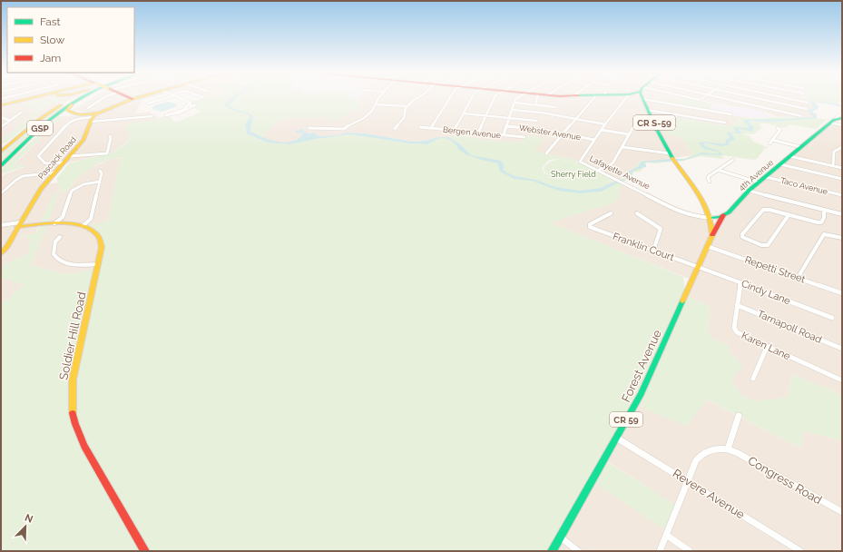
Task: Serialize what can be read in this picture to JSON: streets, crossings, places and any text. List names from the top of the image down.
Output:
{
  "streets": {
    "main road": [
      "CR S-59",
      "GSP",
      "Pascack Road",
      "4th Avenue",
      "Soldier Hill Road",
      "Forest Avenue",
      "CR 59"
    ],
    "street": [
      "Bergen Avenue",
      "Webster Avenue",
      "Lafayette Avenue",
      "Taco Avenue",
      "Franklin Court",
      "Repetti Street",
      "Cindy Lane",
      "Tarnapoll Road",
      "Karen Lane",
      "Congress Road",
      "Revere Avenue"
    ]
  },
  "crossings": [
    ["CR S-59", "Lafayette Avenue"],
    ["CR S-59", "4th Avenue"],
    ["CR S-59", "CR 59"],
    ["Webster Avenue", "Lafayette Avenue"],
    ["Pascack Road", "Soldier Hill Road"],
    ["Lafayette Avenue", "4th Avenue"],
    ["Lafayette Avenue", "CR 59"],
    ["4th Avenue", "Taco Avenue"],
    ["4th Avenue", "CR 59"],
    ["Franklin Court", "Cindy Lane"],
    ["Franklin Court", "Forest Avenue"],
    ["Franklin Court", "CR 59"],
    ["Repetti Street", "CR 59"],
    ["Cindy Lane", "Karen Lane"],
    ["Cindy Lane", "Forest Avenue"],
    ["Cindy Lane", "CR 59"],
    ["Tarnapoll Road", "Karen Lane"],
    ["Forest Avenue", "CR 59"],
    ["Forest Avenue", "Revere Avenue"]
  ],
  "parks": ["Sherry Field"],
  "legend": ["Fast", "Slow", "Jam"],
  "north": "top right"
}
